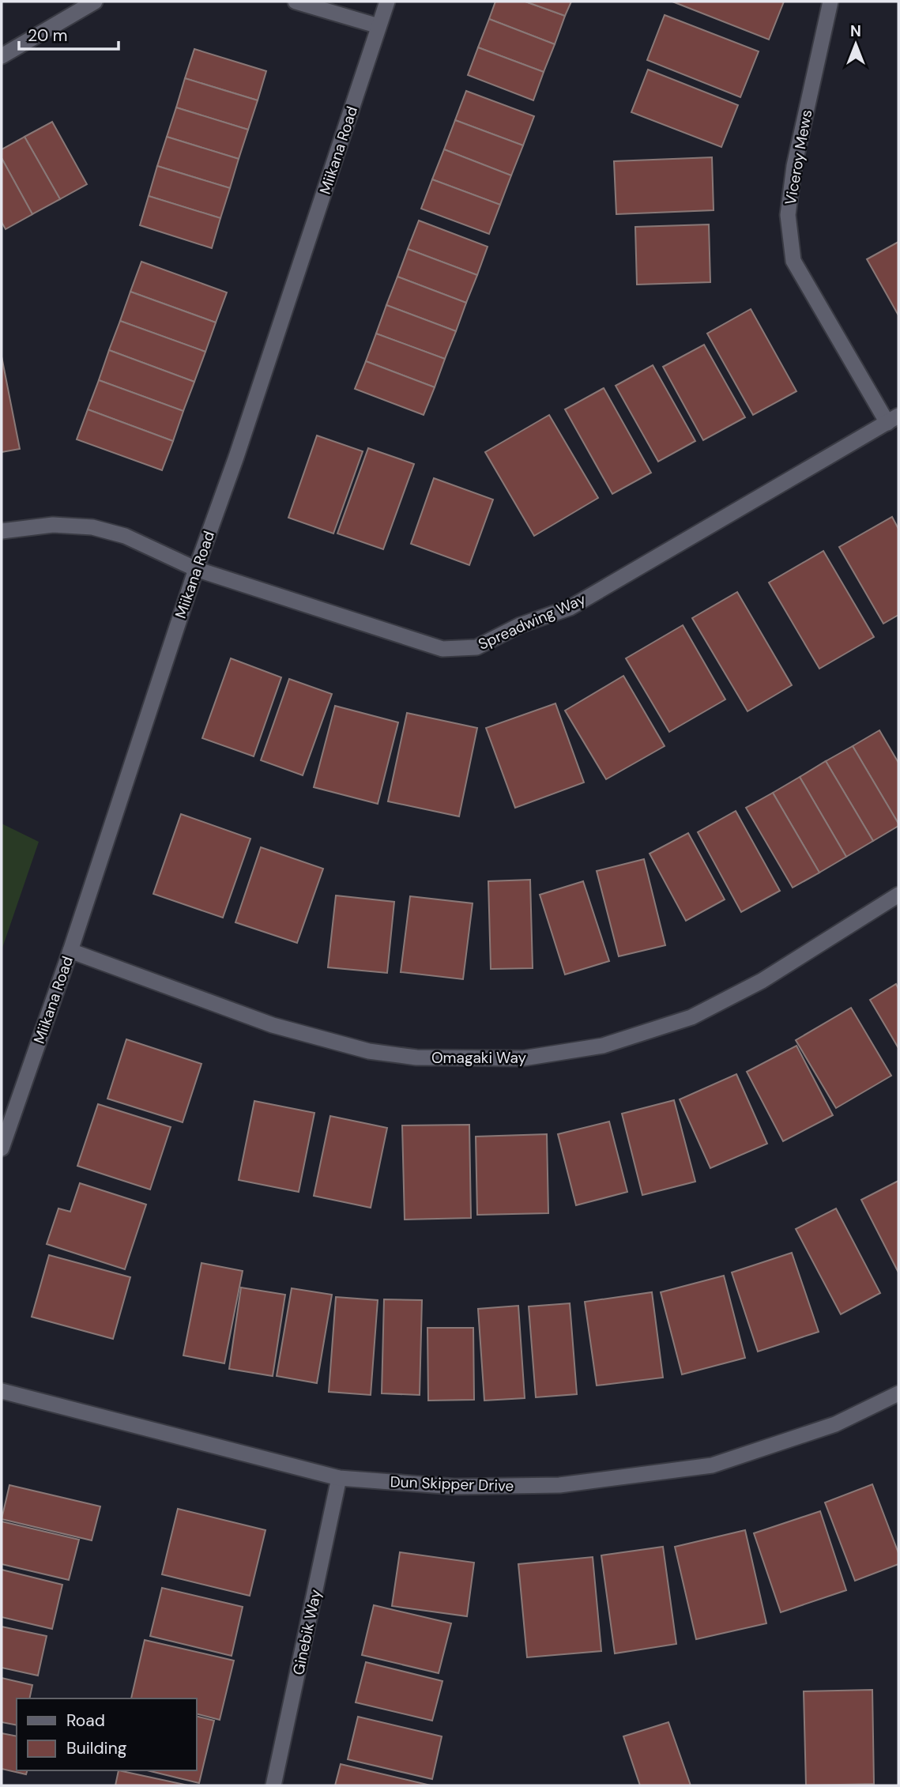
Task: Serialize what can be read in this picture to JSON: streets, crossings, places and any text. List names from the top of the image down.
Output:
{
  "streets": {
    "street": [
      "Miikana Road",
      "Viceroy Mews",
      "Spreadwing Way",
      "Omagaki Way",
      "Dun Skipper Drive",
      "Ginebik Way"
    ]
  },
  "crossings": [
    ["Miikana Road", "Spreadwing Way"],
    ["Miikana Road", "Omagaki Way"],
    ["Viceroy Mews", "Spreadwing Way"],
    ["Dun Skipper Drive", "Ginebik Way"]
  ],
  "legend": ["Road", "Building"],
  "scale_bar": "20 m",
  "north": "top"
}
